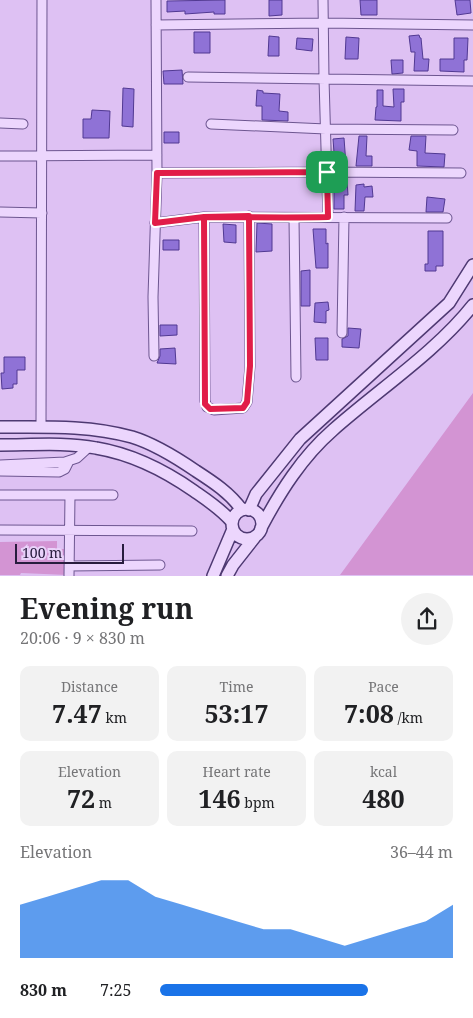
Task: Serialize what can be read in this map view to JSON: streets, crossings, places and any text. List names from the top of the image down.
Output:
{
  "scale_bar": "100 m",
  "page": {
    "scale": "100 m",
    "heading": ["Evening run", "20:06 · 9 × 830 m"],
    "stats": [
      ["Distance", "7.47 km"],
      ["Time", "53:17"],
      ["Pace", "7:08 /km"],
      ["Elevation", "72 m"],
      ["Heart rate", "146 bpm"],
      ["kcal", "480"]
    ],
    "chart": ["Elevation", "36–44 m"],
    "list": [
      {
        "name": "830 m",
        "note": "7:25"
      }
    ]
  }
}
